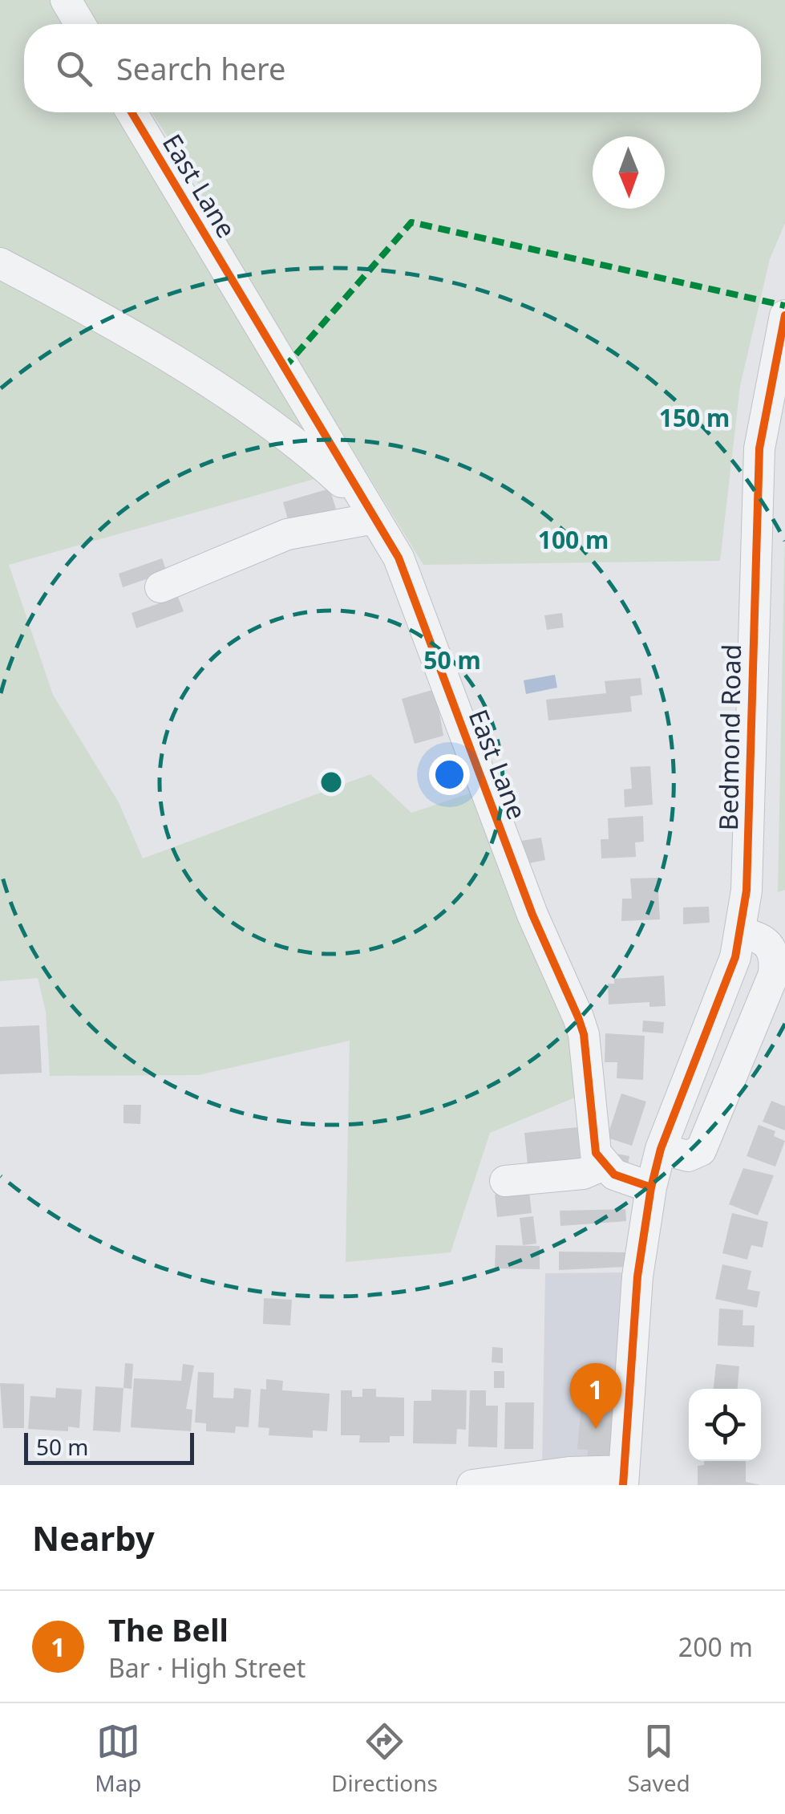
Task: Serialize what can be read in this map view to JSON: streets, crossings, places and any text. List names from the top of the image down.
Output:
{
  "streets": {
    "street": ["East Lane", "Bedmond Road"]
  },
  "scale_bar": "50 m",
  "north": "bottom",
  "page": {
    "search": "Search here",
    "pins": "1",
    "scale": "50 m",
    "heading": "Nearby",
    "list": [
      {
        "mark": "1",
        "name": "The Bell",
        "note": "Bar · High Street",
        "value": "200 m"
      }
    ],
    "nav": ["Map", "Directions", "Saved"]
  },
  "rings": ["150 m", "100 m", "50 m"]
}
